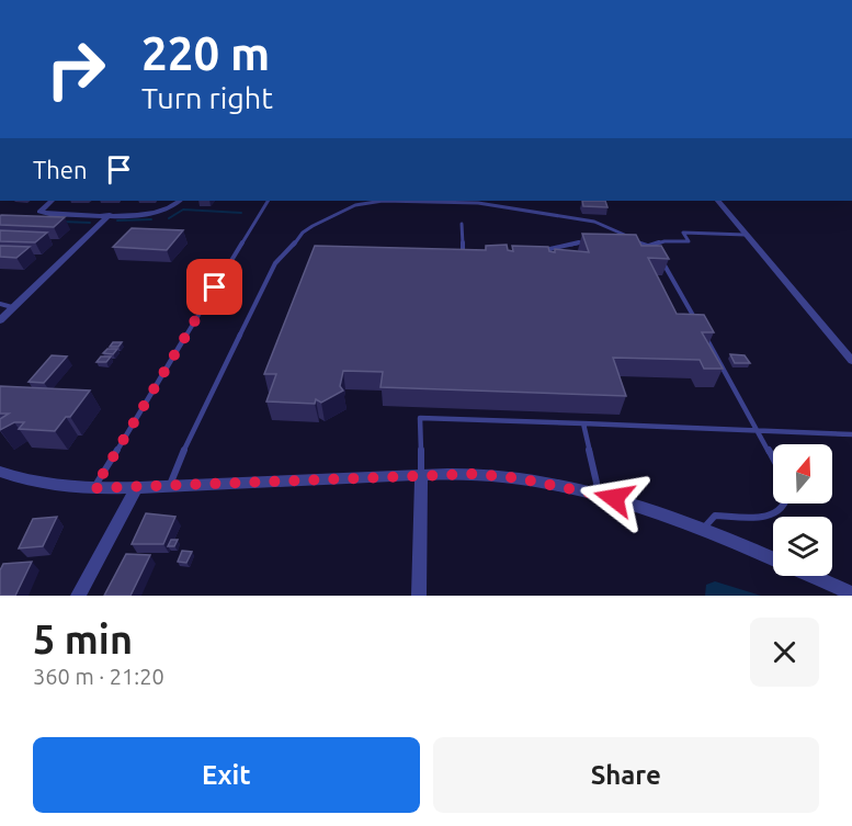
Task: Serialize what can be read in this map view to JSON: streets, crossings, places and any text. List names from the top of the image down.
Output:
{
  "north": "top",
  "page": {
    "turn": ["220 m", "Turn right"],
    "then": "Then",
    "heading": ["5 min", "360 m · 21:20"],
    "buttons": ["Exit", "Share"]
  }
}
